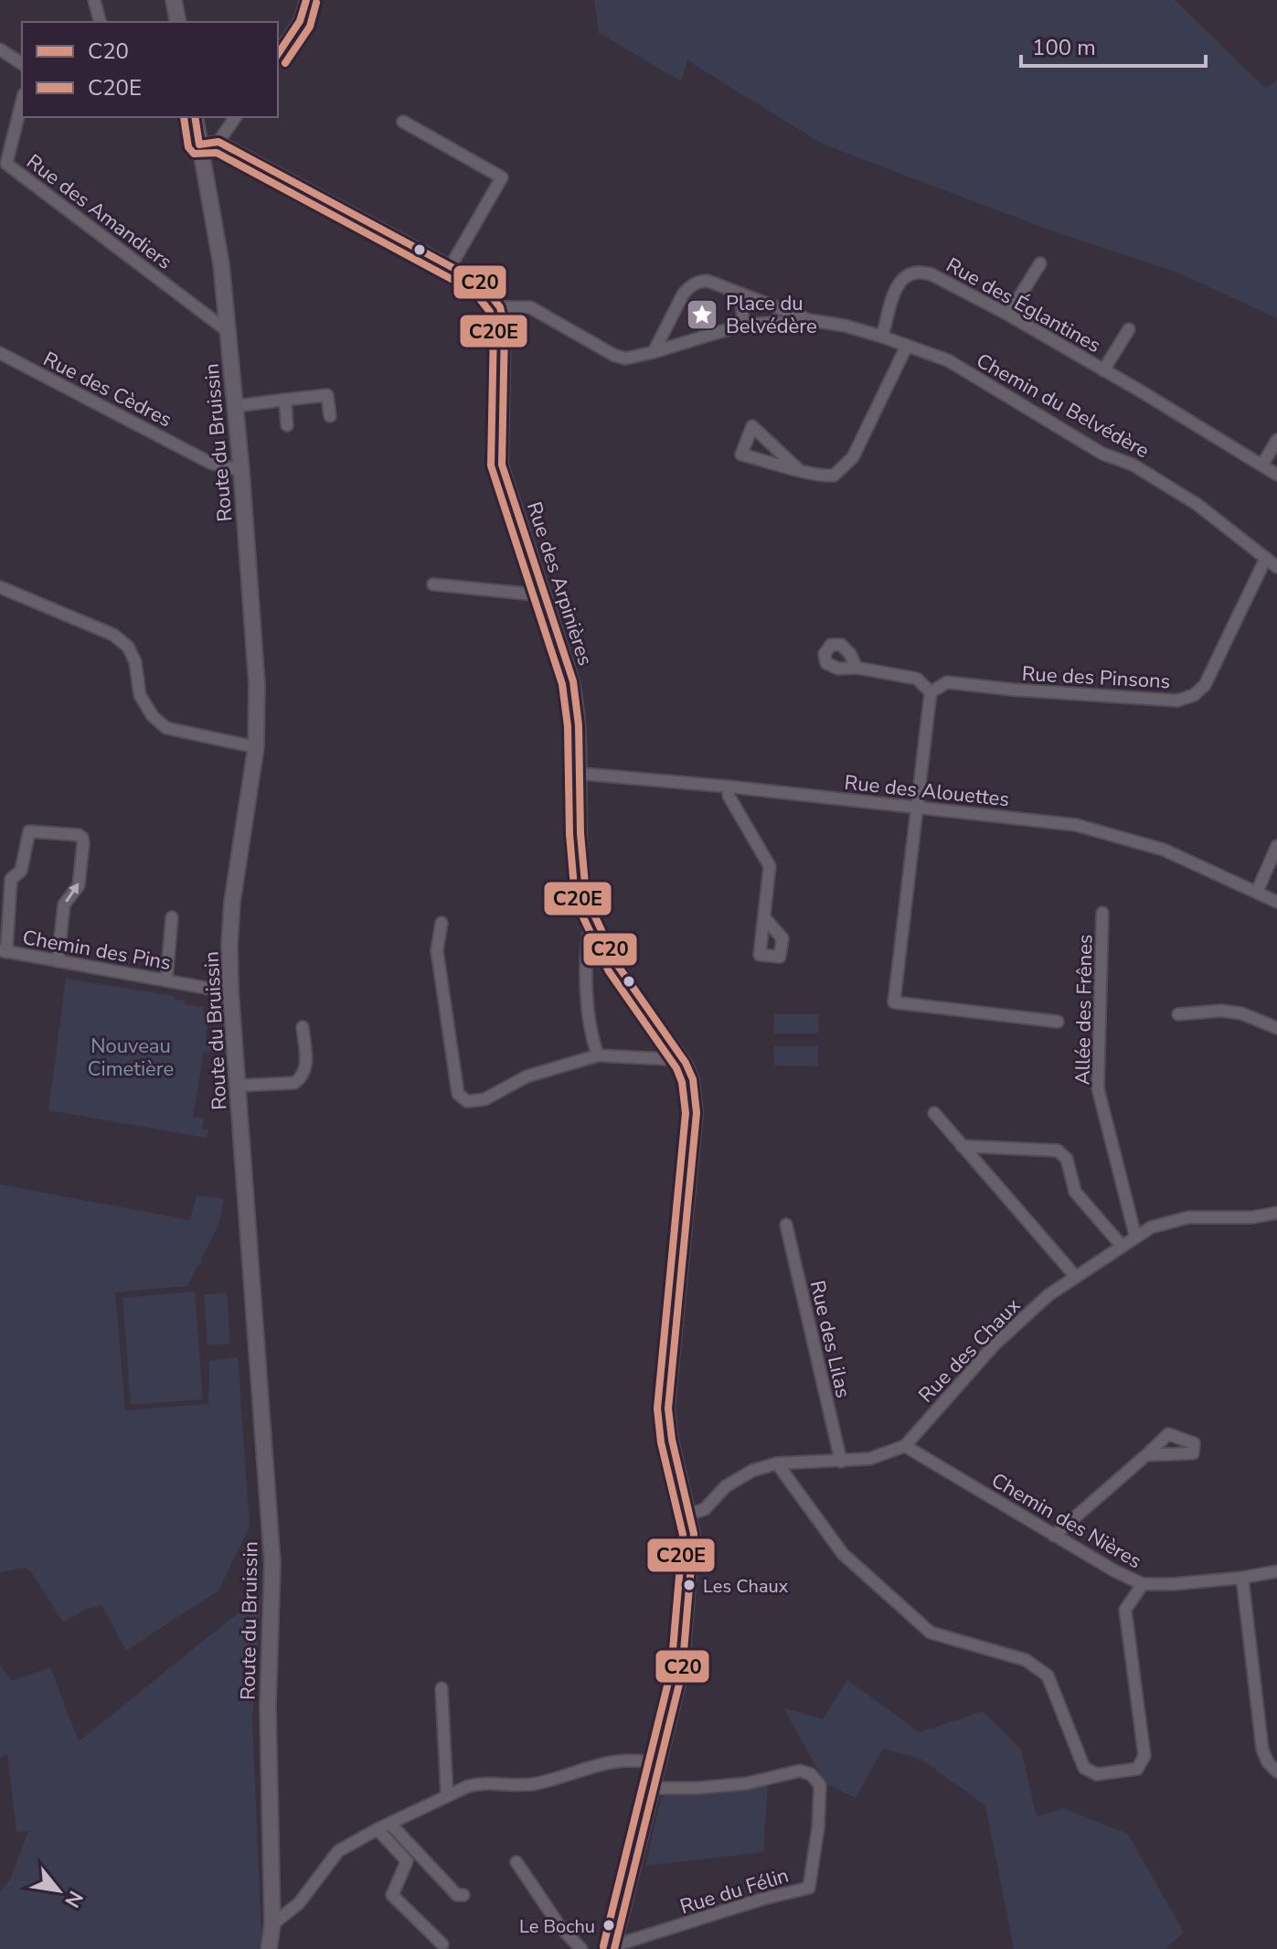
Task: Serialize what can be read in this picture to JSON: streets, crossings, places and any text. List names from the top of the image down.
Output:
{
  "streets": {
    "street": [
      "Rue des Amandiers",
      "Rue des Églantines",
      "Rue des Cèdres",
      "Chemin du Belvédère",
      "Route du Bruissin",
      "Rue des Arpinières",
      "Rue des Pinsons",
      "Rue des Alouettes",
      "Chemin des Pins",
      "Allée des Frênes",
      "Rue des Lilas",
      "Rue des Chaux",
      "Chemin des Nières",
      "Rue du Félin"
    ]
  },
  "crossings": [
    ["Rue des Amandiers", "Route du Bruissin"],
    ["Rue des Églantines", "Chemin du Belvédère"],
    ["Rue des Cèdres", "Route du Bruissin"],
    ["Chemin du Belvédère", "Rue des Arpinières"],
    ["Chemin du Belvédère", "Rue des Pinsons"],
    ["Route du Bruissin", "Chemin des Pins"],
    ["Rue des Arpinières", "Rue des Alouettes"],
    ["Rue des Arpinières", "Rue des Chaux"],
    ["Rue des Arpinières", "Rue du Félin"],
    ["Allée des Frênes", "Rue des Chaux"],
    ["Rue des Lilas", "Rue des Chaux"],
    ["Rue des Chaux", "Chemin des Nières"]
  ],
  "parks": ["Nouveau Cimetière"],
  "places": {
    "place": ["Place du Belvédère"],
    "other": ["Les Chaux", "Le Bochu"]
  },
  "lines": ["transit line C20", "transit line C20E"],
  "legend": ["C20", "C20E"],
  "scale_bar": "100 m",
  "north": "bottom right"
}
